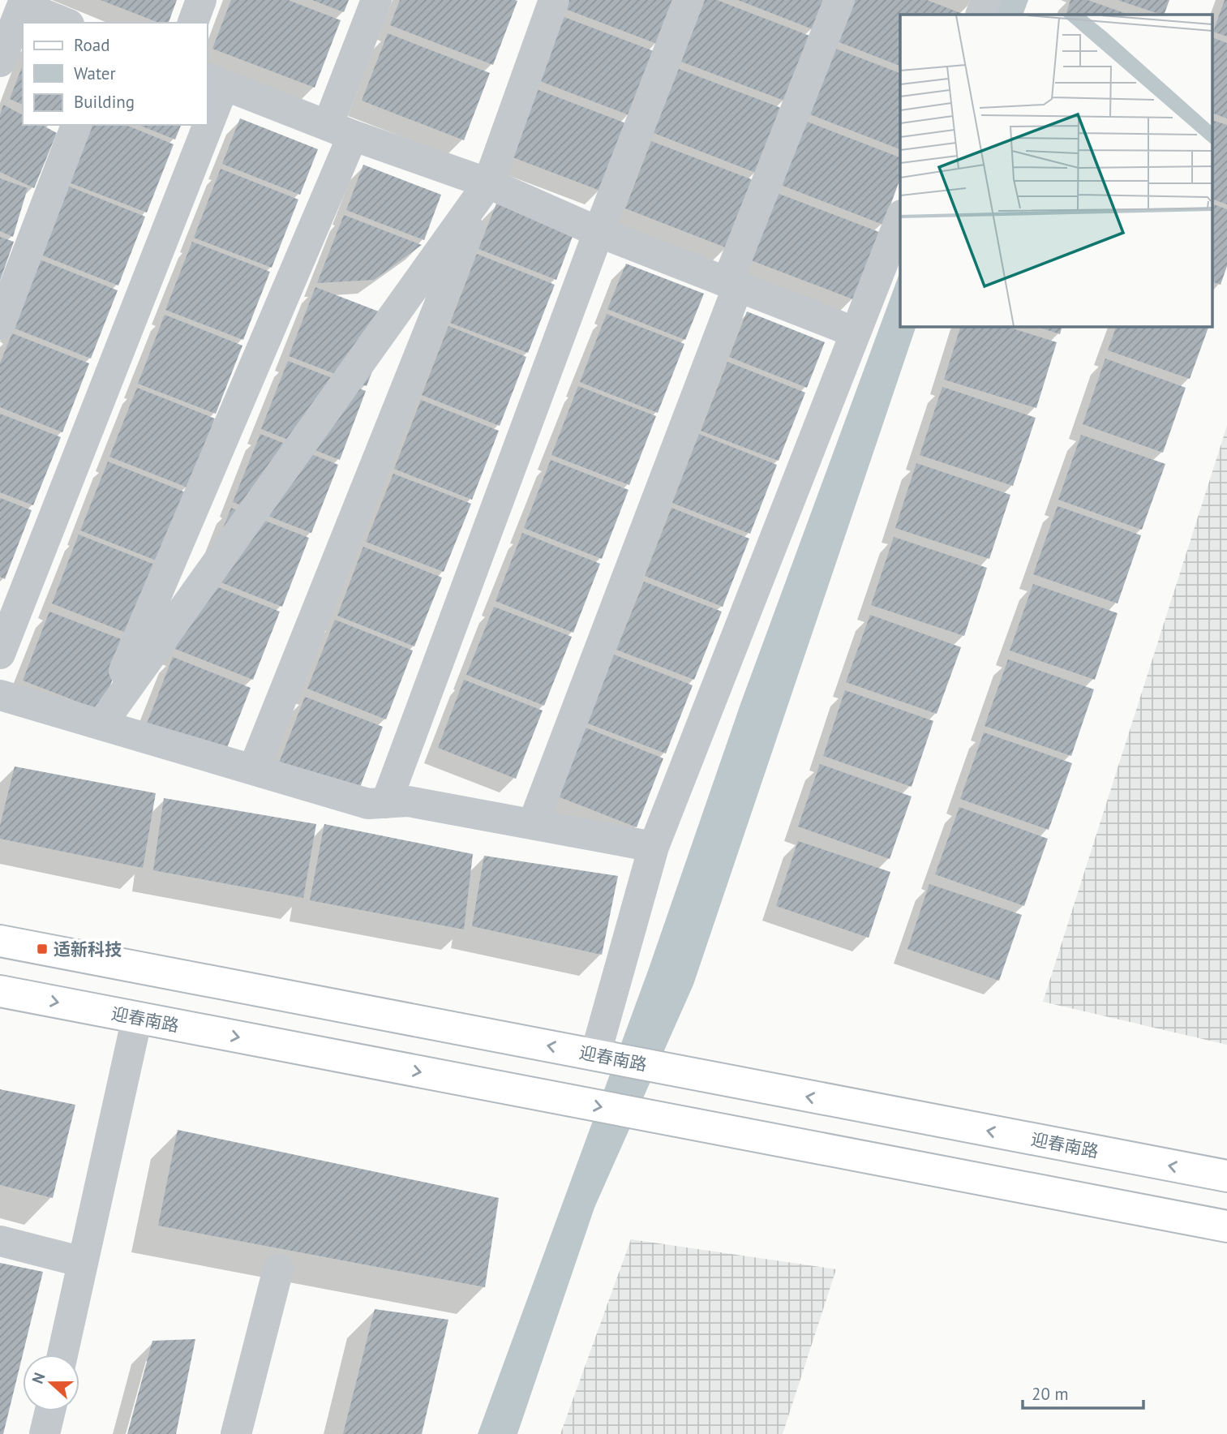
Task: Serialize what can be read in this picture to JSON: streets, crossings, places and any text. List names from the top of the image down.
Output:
{
  "streets": {
    "main road": ["迎春南路"]
  },
  "places": {
    "transit": ["适新科技"]
  },
  "legend": ["Road", "Water", "Building"],
  "scale_bar": "20 m",
  "north": "left"
}
